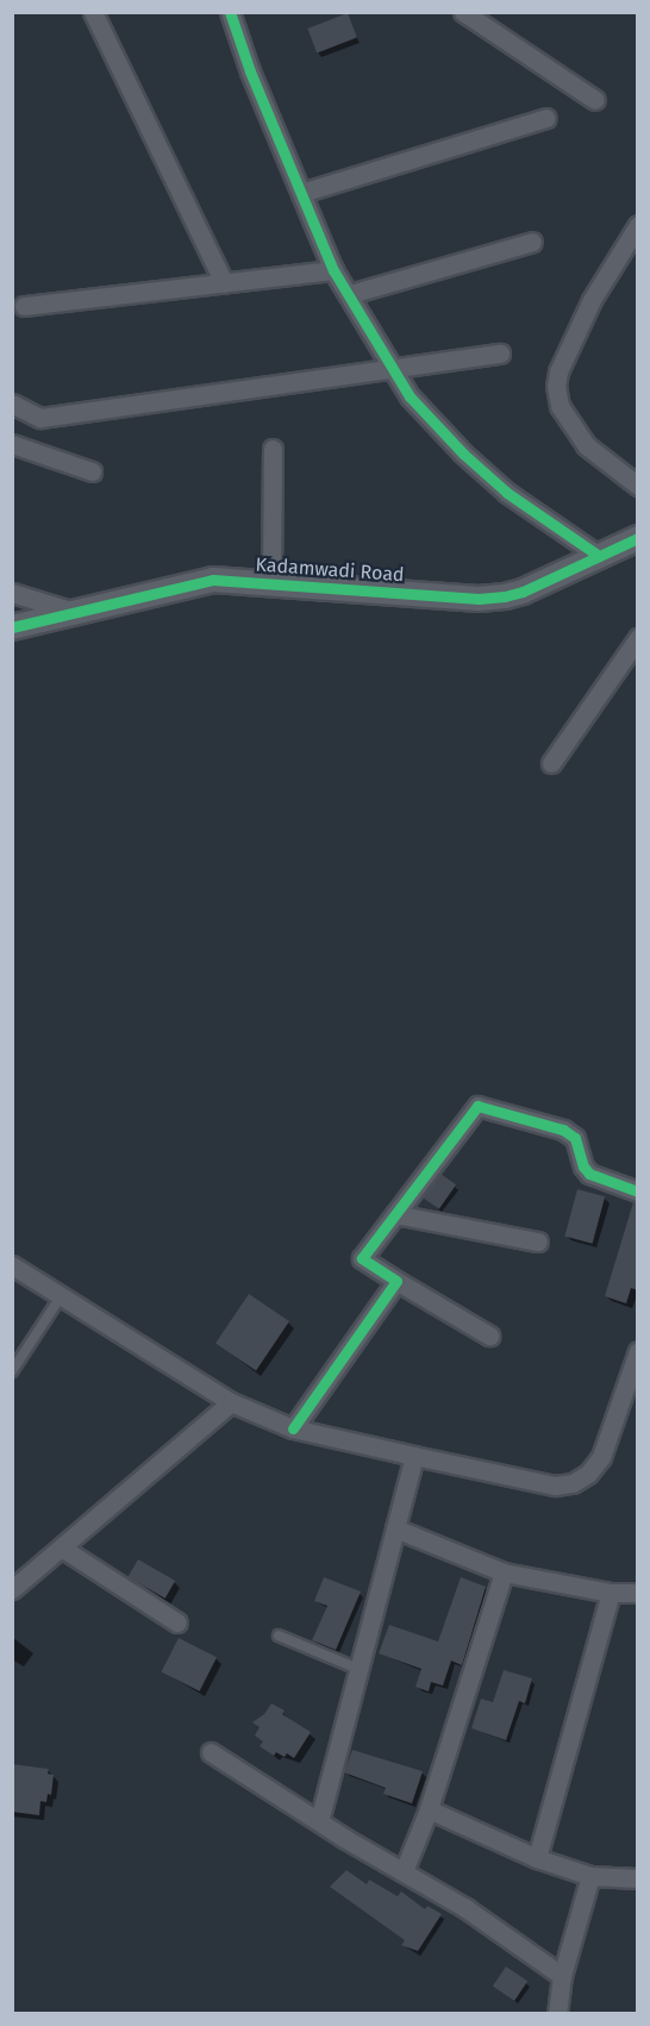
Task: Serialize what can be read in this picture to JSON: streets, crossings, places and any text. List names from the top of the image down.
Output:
{
  "streets": {
    "street": ["Kadamwadi Road"]
  }
}
